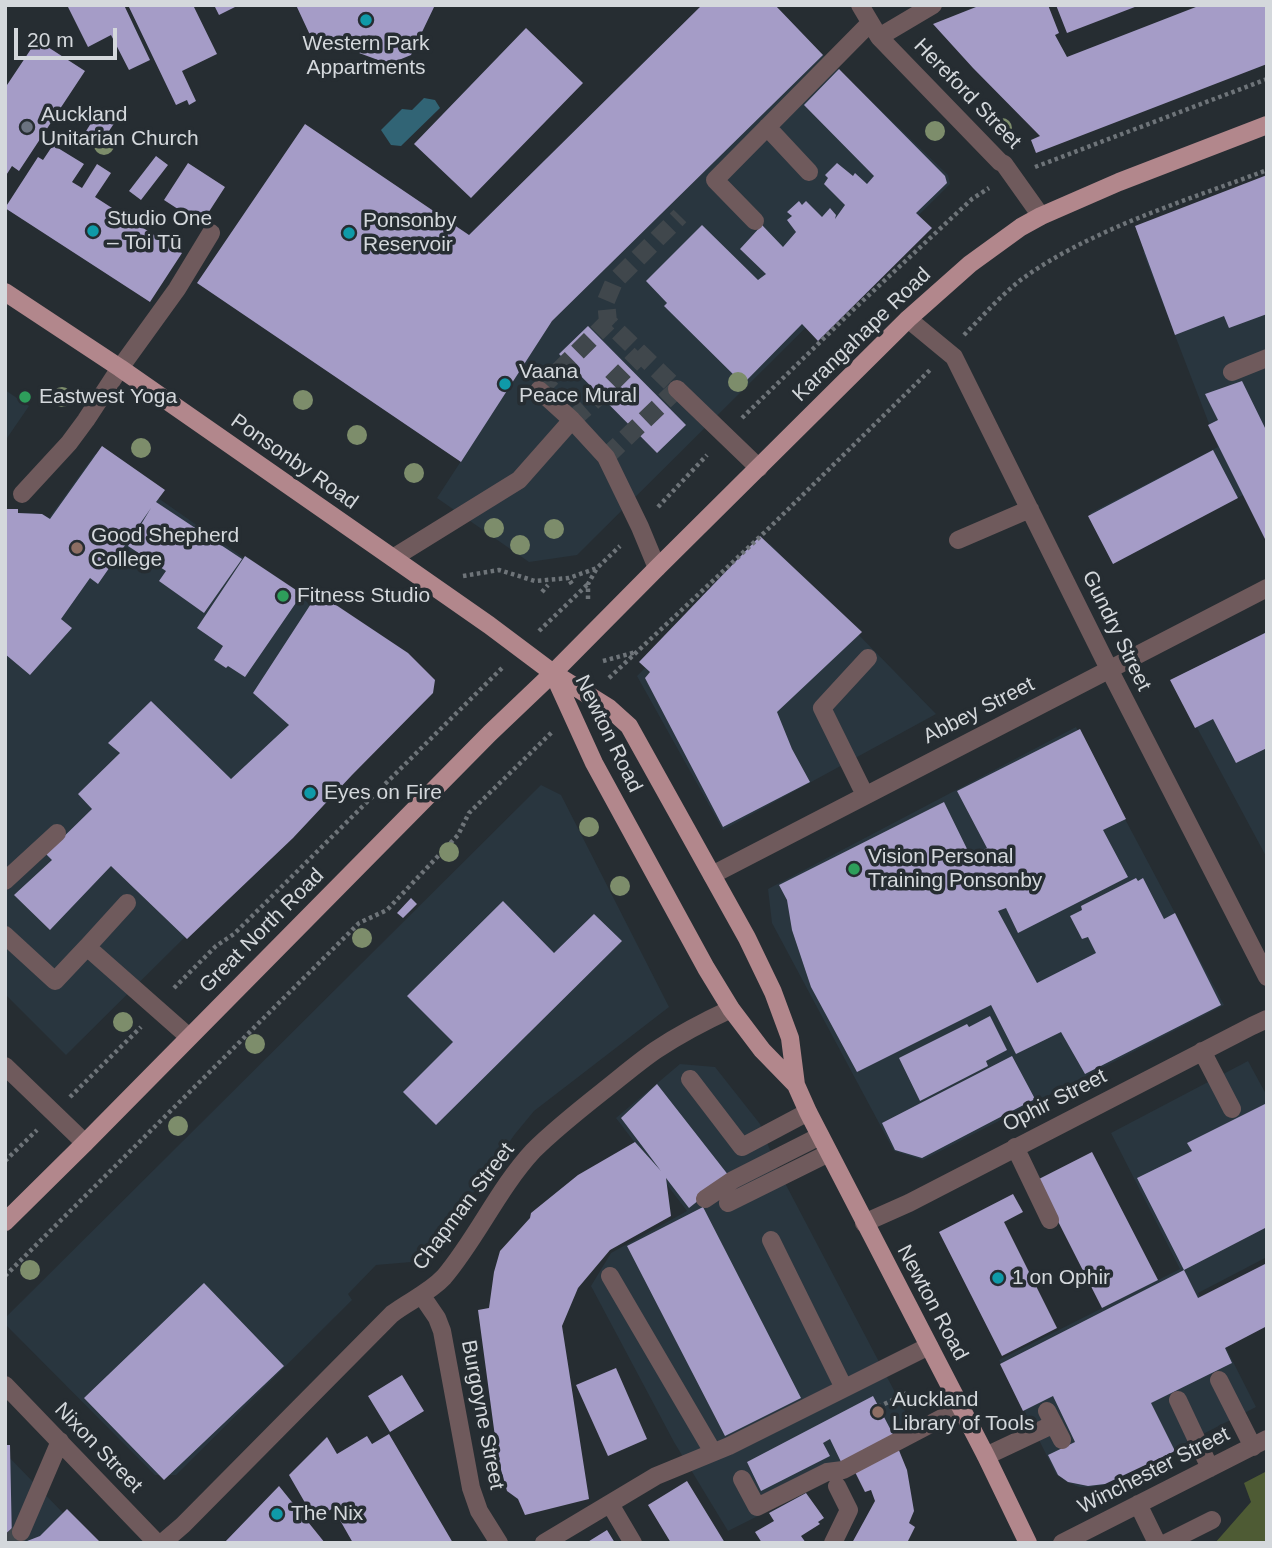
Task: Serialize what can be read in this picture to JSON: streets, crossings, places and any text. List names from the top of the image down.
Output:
{
  "streets": {
    "main road": [
      "Karangahape Road",
      "Ponsonby Road",
      "Newton Road",
      "Great North Road"
    ],
    "street": [
      "Hereford Street",
      "Gundry Street",
      "Abbey Street",
      "Ophir Street",
      "Chapman Street",
      "Burgoyne Street",
      "Nixon Street",
      "Winchester Street"
    ]
  },
  "crossings": [
    ["Hereford Street", "Karangahape Road"],
    ["Karangahape Road", "Ponsonby Road"],
    ["Karangahape Road", "Gundry Street"],
    ["Karangahape Road", "Newton Road"],
    ["Karangahape Road", "Great North Road"],
    ["Ponsonby Road", "Newton Road"],
    ["Ponsonby Road", "Great North Road"],
    ["Gundry Street", "Abbey Street"],
    ["Abbey Street", "Newton Road"],
    ["Newton Road", "Great North Road"],
    ["Newton Road", "Ophir Street"],
    ["Newton Road", "Chapman Street"],
    ["Chapman Street", "Burgoyne Street"],
    ["Chapman Street", "Nixon Street"]
  ],
  "places": [
    "Western Park Appartments",
    "Auckland Unitarian Church",
    "Studio One – Toi Tū",
    "Ponsonby Reservoir",
    "Vaana Peace Mural",
    "Eastwest Yoga",
    "Good Shepherd College",
    "Fitness Studio",
    "Eyes on Fire",
    "Vision Personal Training Ponsonby",
    "1 on Ophir",
    "Auckland Library of Tools",
    "The Nix"
  ],
  "scale_bar": "20 m"
}
